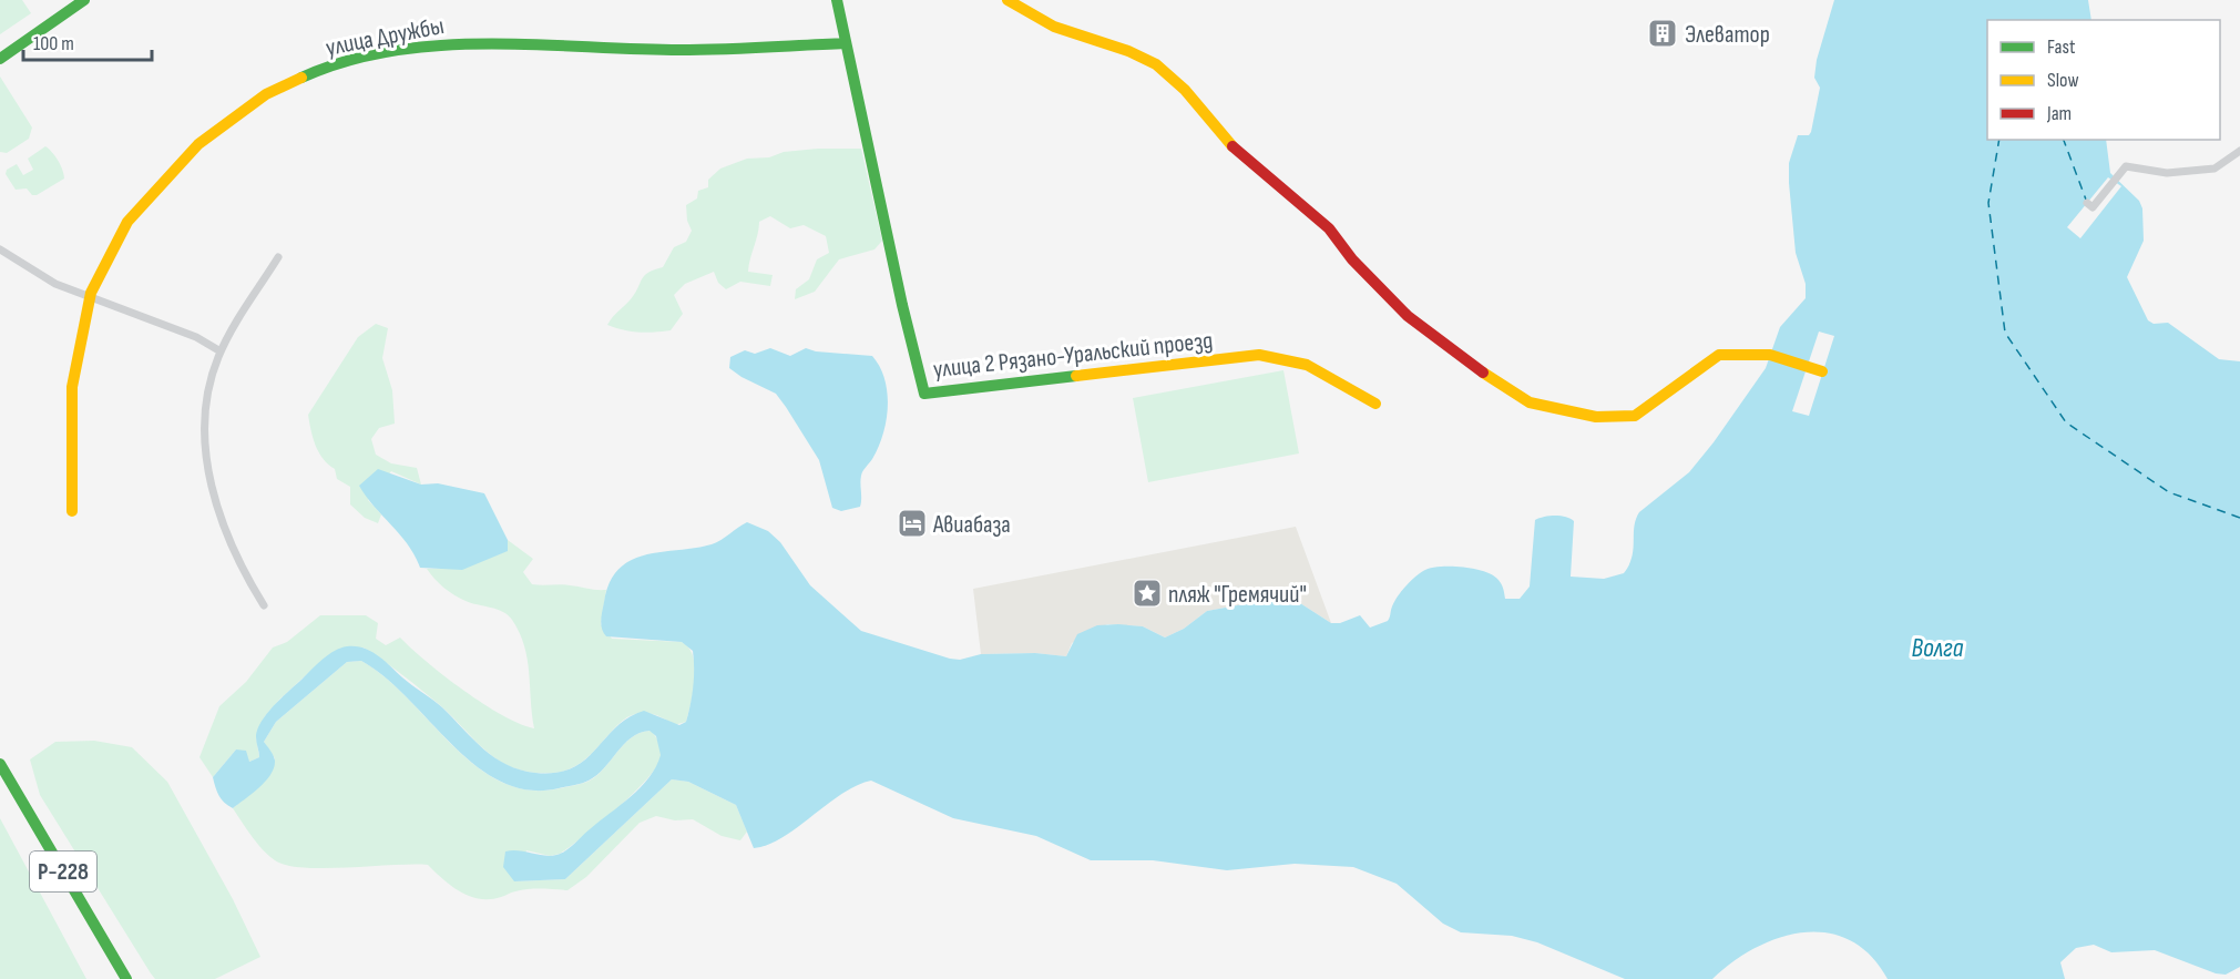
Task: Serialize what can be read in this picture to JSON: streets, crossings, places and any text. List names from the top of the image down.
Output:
{
  "streets": {
    "main road": ["улица Дружбы", "улица 2 Рязано-Уральский проезд", "Р-228"]
  },
  "crossings": [
    ["улица Дружбы", "улица 2 Рязано-Уральский проезд"]
  ],
  "water": ["Волга"],
  "places": {
    "building": ["Элеватор"],
    "hotel": ["Авиабаза"],
    "place": ["пляж \"Гремячий\""]
  },
  "legend": ["Fast", "Slow", "Jam"],
  "scale_bar": "100 m"
}
